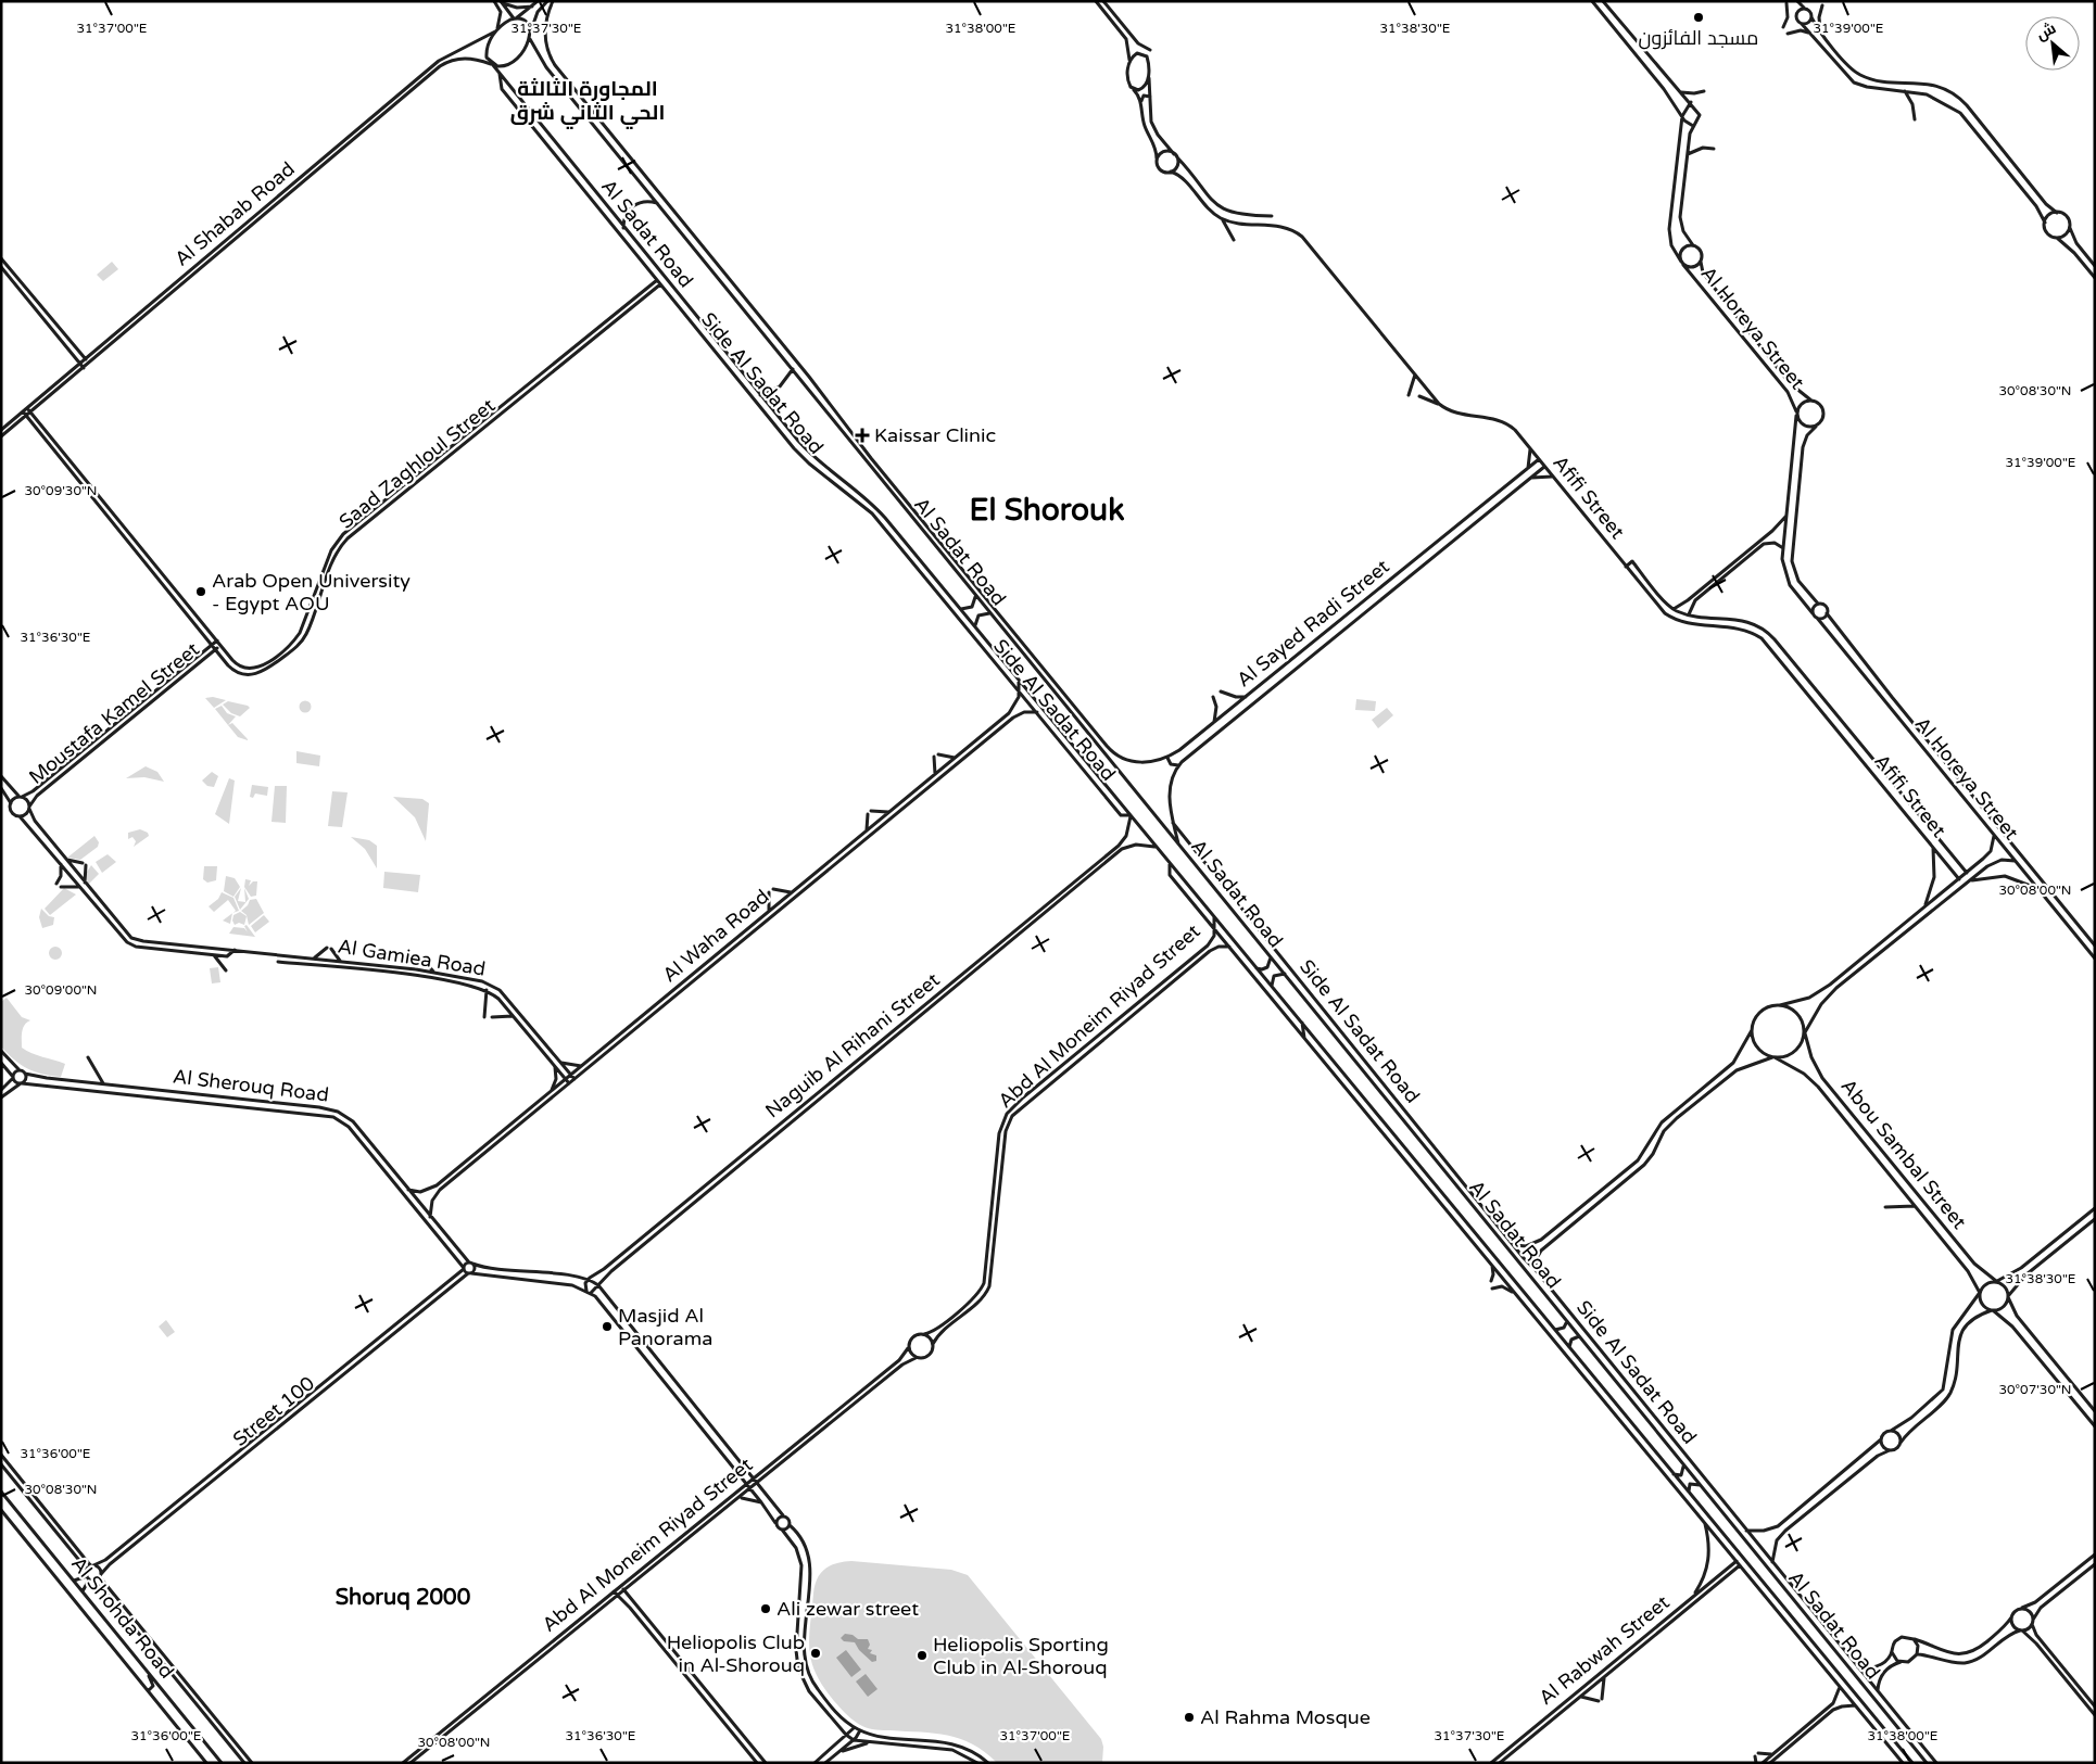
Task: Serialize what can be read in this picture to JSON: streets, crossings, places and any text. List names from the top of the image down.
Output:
{
  "streets": {
    "street": [
      "Al Shabab Road",
      "Al Sadat Road",
      "Al Horeya Street",
      "Side Al Sadat Road",
      "Saad Zaghloul Street",
      "Afifi Street",
      "Al Sayed Radi Street",
      "Moustafa Kamel Street",
      "Al Waha Road",
      "Al Gamiea Road",
      "Abd Al Moneim Riyad Street",
      "Naguib Al Rihani Street",
      "Al Sherouq Road",
      "Abou Sambal Street",
      "Street 100",
      "Al Shohda Road",
      "Al Rabwah Street"
    ]
  },
  "crossings": [
    ["Al Shabab Road", "Al Sadat Road"],
    ["Al Shabab Road", "Saad Zaghloul Street"],
    ["Al Sadat Road", "Side Al Sadat Road"],
    ["Al Sadat Road", "Abd Al Moneim Riyad Street"],
    ["Al Sadat Road", "Naguib Al Rihani Street"],
    ["Side Al Sadat Road", "Saad Zaghloul Street"],
    ["Side Al Sadat Road", "Al Sayed Radi Street"],
    ["Side Al Sadat Road", "Al Waha Road"],
    ["Side Al Sadat Road", "Naguib Al Rihani Street"],
    ["Saad Zaghloul Street", "Moustafa Kamel Street"],
    ["Afifi Street", "Al Sayed Radi Street"],
    ["Moustafa Kamel Street", "Al Gamiea Road"],
    ["Al Waha Road", "Al Gamiea Road"],
    ["Al Waha Road", "Al Sherouq Road"],
    ["Al Sherouq Road", "Street 100"]
  ],
  "districts": ["المجاورة الثالثة الحي الثاني شرق", "El Shorouk", "Shoruq 2000"],
  "places": {
    "other": [
      "مسجد الفائزون",
      "Arab Open University - Egypt AOU",
      "Masjid Al Panorama",
      "Ali zewar street",
      "Heliopolis Club in Al-Shorouq",
      "Heliopolis Sporting Club in Al-Shorouq",
      "Al Rahma Mosque"
    ],
    "health": ["Kaissar Clinic"]
  },
  "north": "top left",
  "coordinates": [
    "31°37'00\"E",
    "31°37'30\"E",
    "31°38'00\"E",
    "31°38'30\"E",
    "31°39'00\"E",
    "30°08'30\"N",
    "30°09'30\"N",
    "31°36'30\"E",
    "30°08'00\"N",
    "30°09'00\"N",
    "30°07'30\"N",
    "31°36'00\"E"
  ]
}
